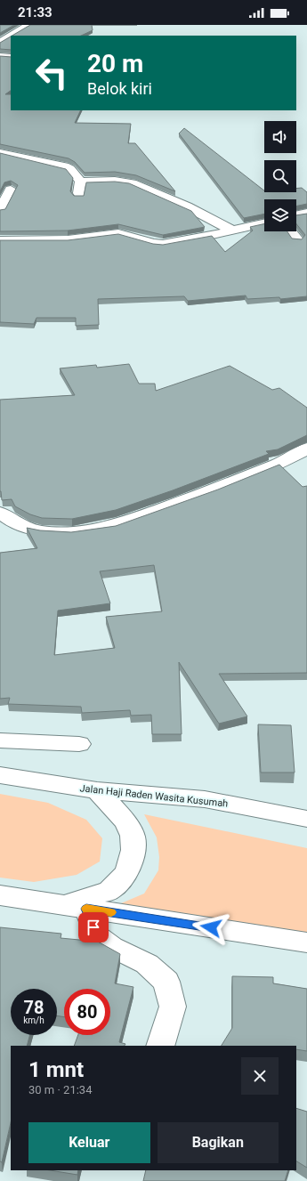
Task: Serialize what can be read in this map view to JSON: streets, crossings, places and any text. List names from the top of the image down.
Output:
{
  "streets": {
    "main road": ["Jalan Haji Raden Wasita Kusumah"]
  },
  "page": {
    "status": "21:33",
    "turn": ["20 m", "Belok kiri"],
    "speed": "78 km/h",
    "limit": "80",
    "heading": ["1 mnt", "30 m · 21:34"],
    "buttons": ["Keluar", "Bagikan"]
  }
}
